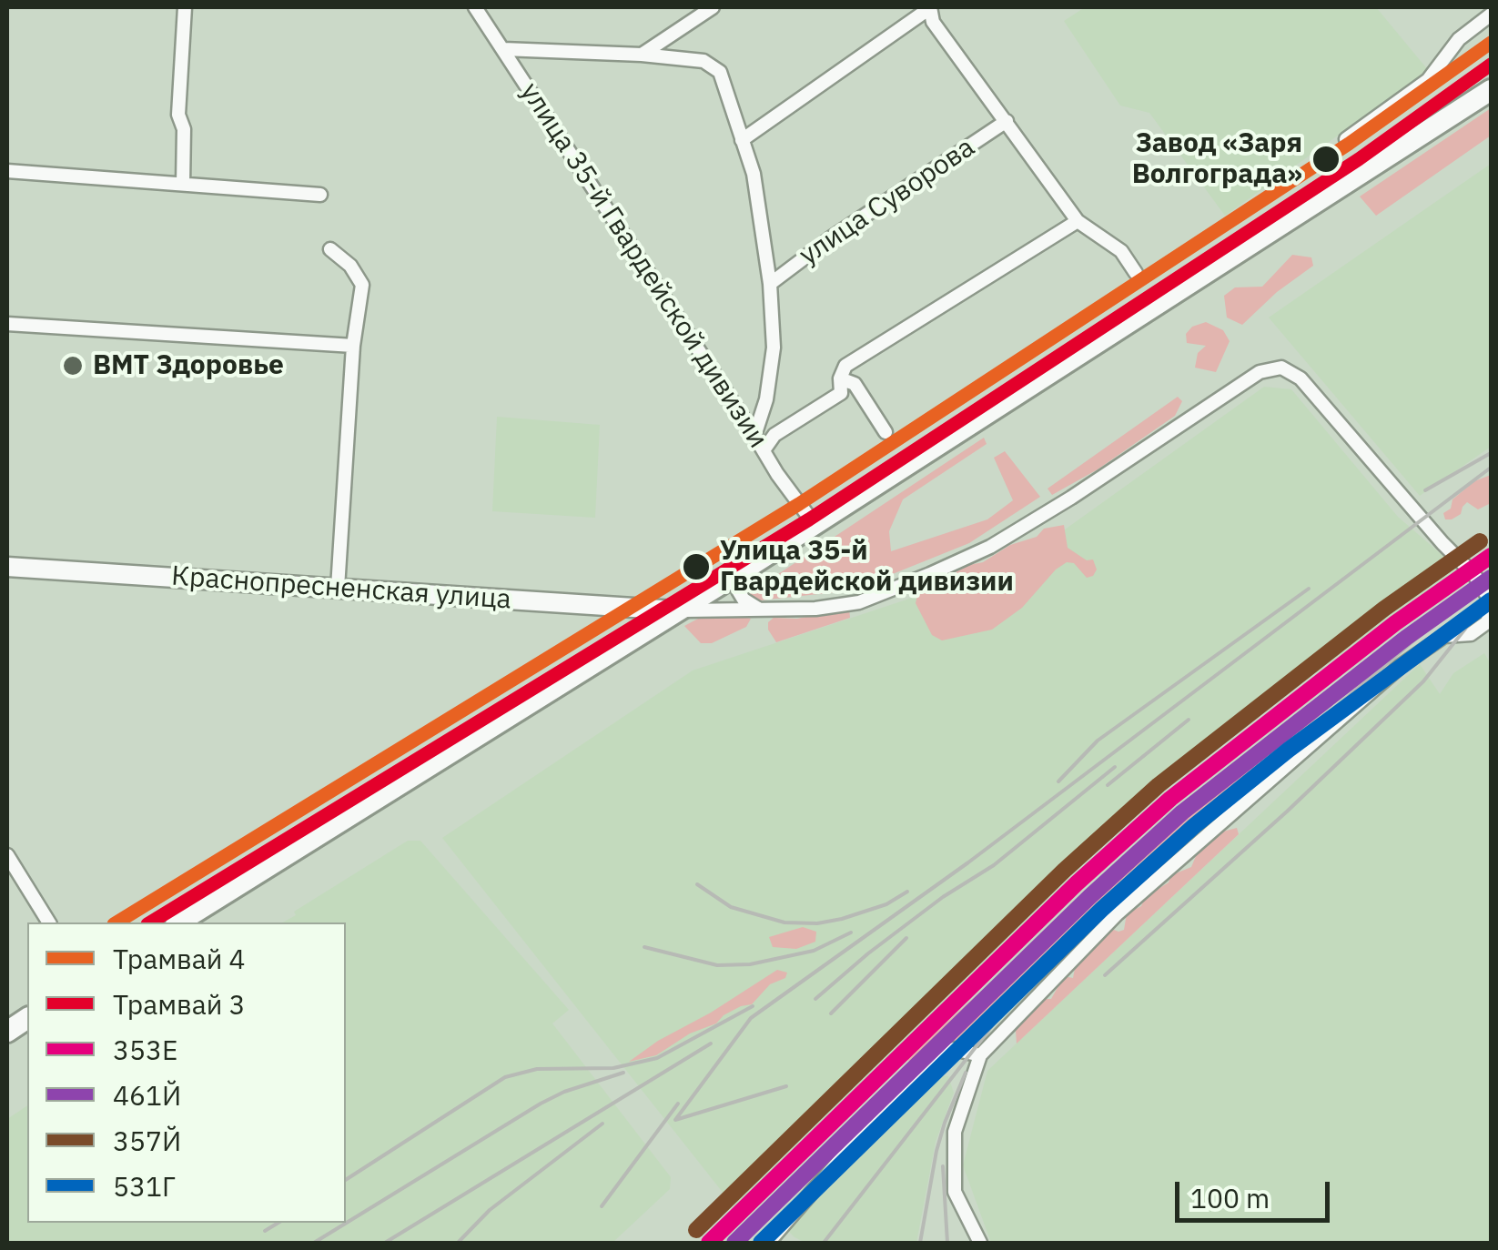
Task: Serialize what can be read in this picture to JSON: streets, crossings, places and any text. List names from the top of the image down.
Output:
{
  "streets": {
    "street": ["улица Суворова", "улица 35-й Гвардейской дивизии", "Краснопресненская улица"]
  },
  "places": ["Завод «Заря Волгограда»", "ВМТ Здоровье", "Улица 35-й Гвардейской дивизии"],
  "lines": [
    "tram line 4",
    "tram line 3",
    "transit line 357Й",
    "transit line 353Е",
    "transit line 461Й",
    "transit line 531Г"
  ],
  "legend": [
    "Трамвай 4",
    "Трамвай 3",
    "353Е",
    "461Й",
    "357Й",
    "531Г"
  ],
  "scale_bar": "100 m"
}
